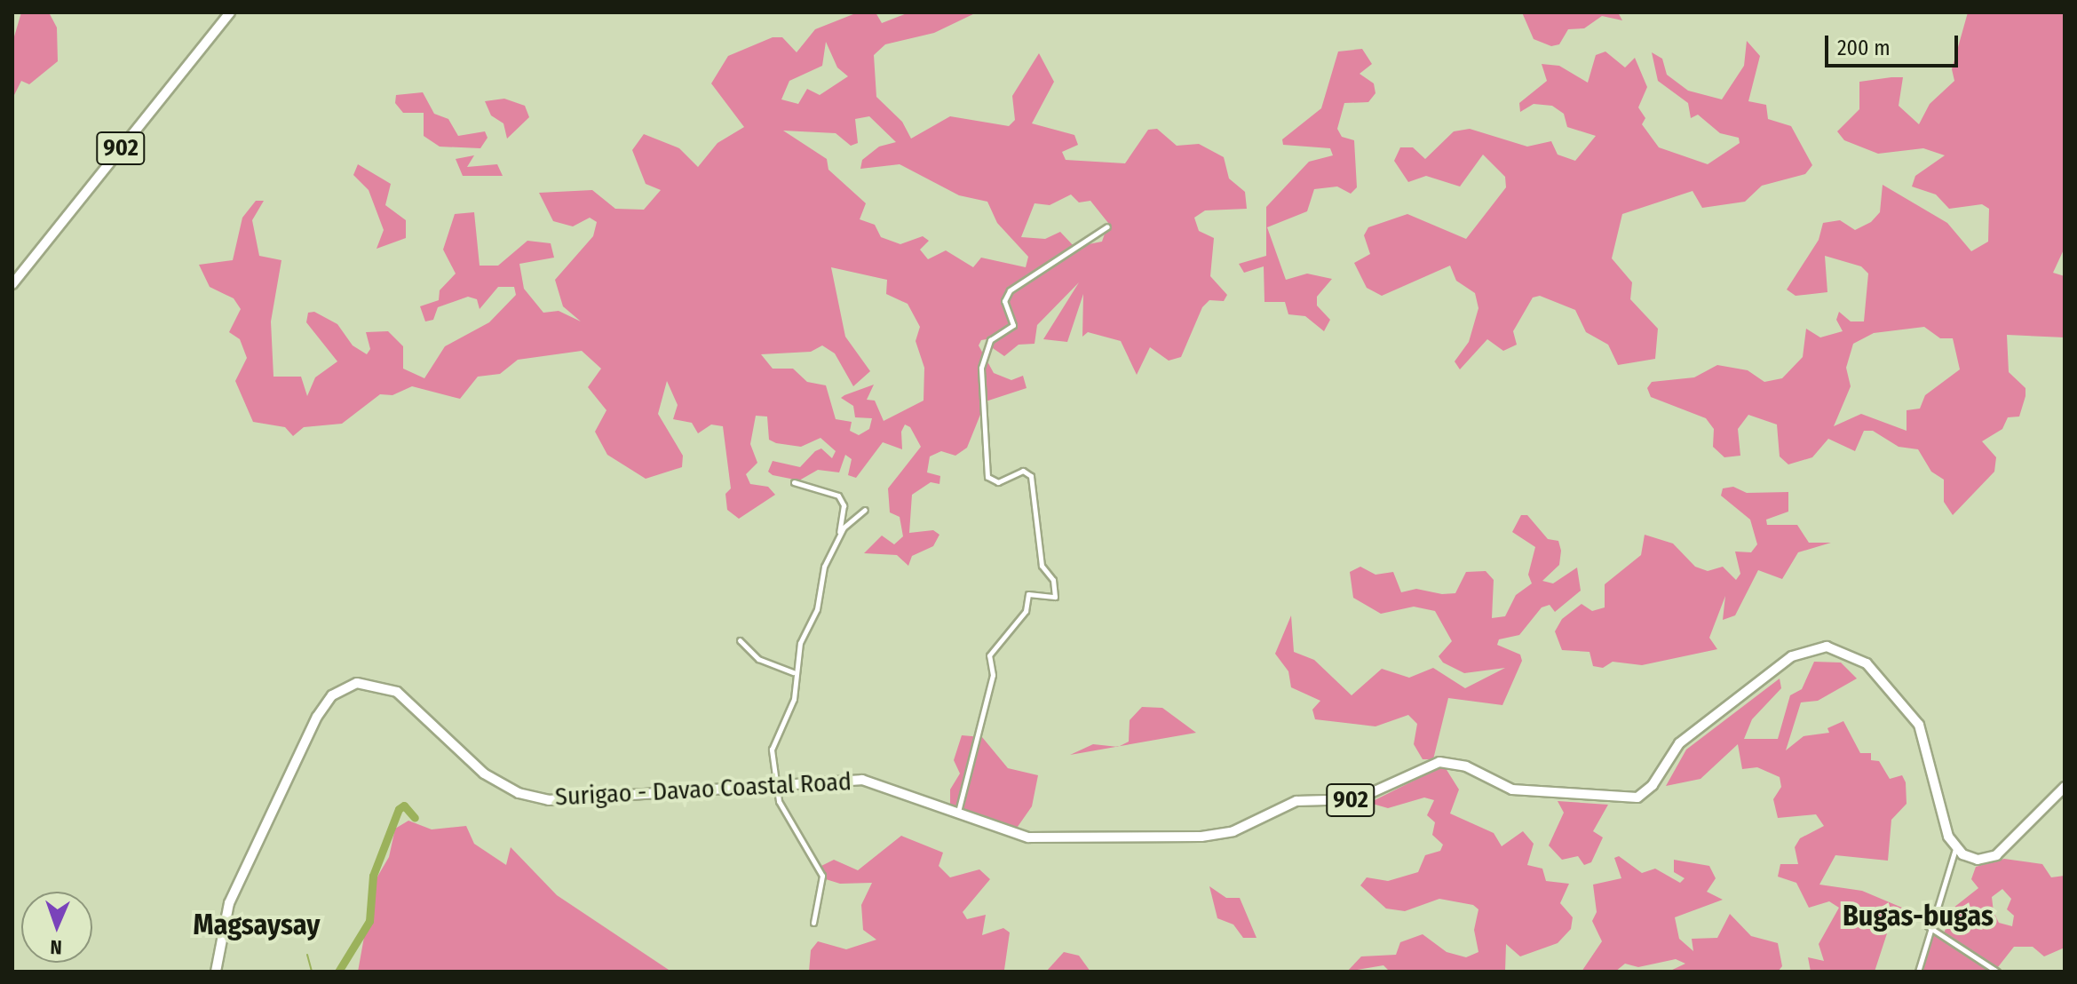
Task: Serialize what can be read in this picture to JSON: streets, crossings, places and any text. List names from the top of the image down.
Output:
{
  "streets": {
    "highway": ["902", "Surigao - Davao Coastal Road"]
  },
  "districts": ["Bugas-bugas", "Magsaysay"],
  "scale_bar": "200 m",
  "north": "bottom"
}
